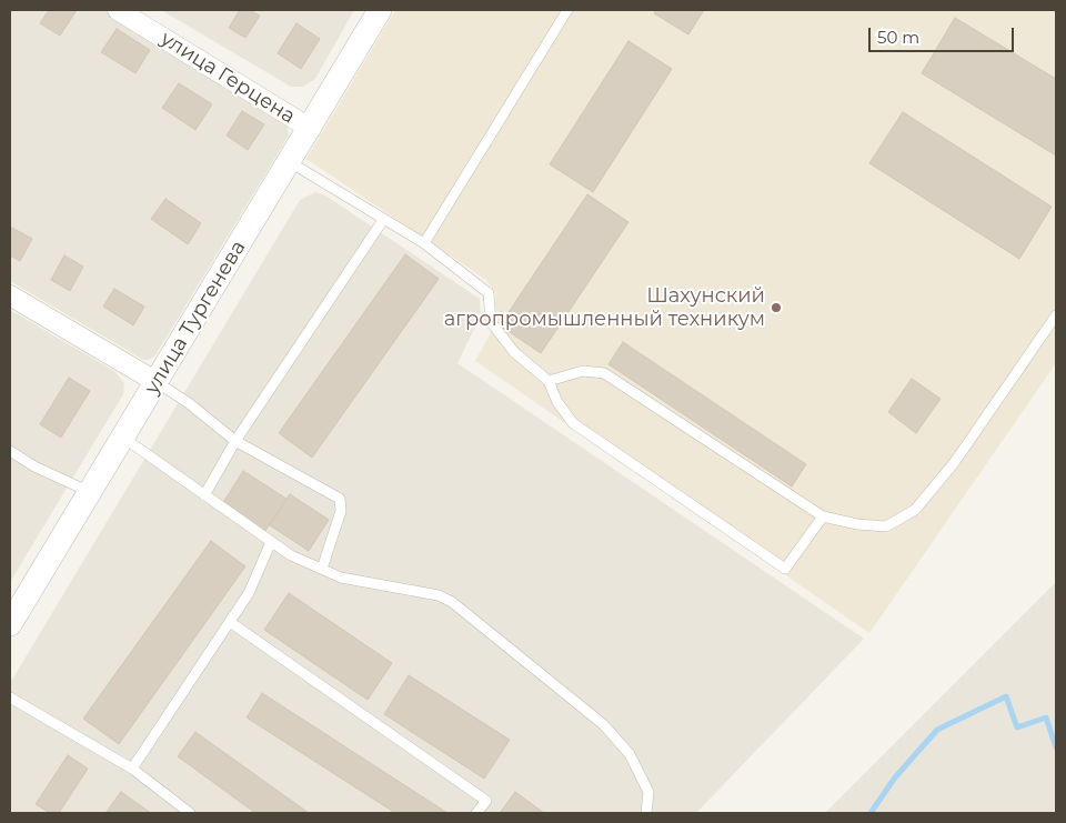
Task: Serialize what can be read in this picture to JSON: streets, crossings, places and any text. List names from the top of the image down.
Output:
{
  "streets": {
    "street": ["улица Герцена", "улица Тургенева"]
  },
  "crossings": [
    ["улица Герцена", "улица Тургенева"]
  ],
  "places": ["Шахунский агропромышленный техникум"],
  "scale_bar": "50 m"
}
